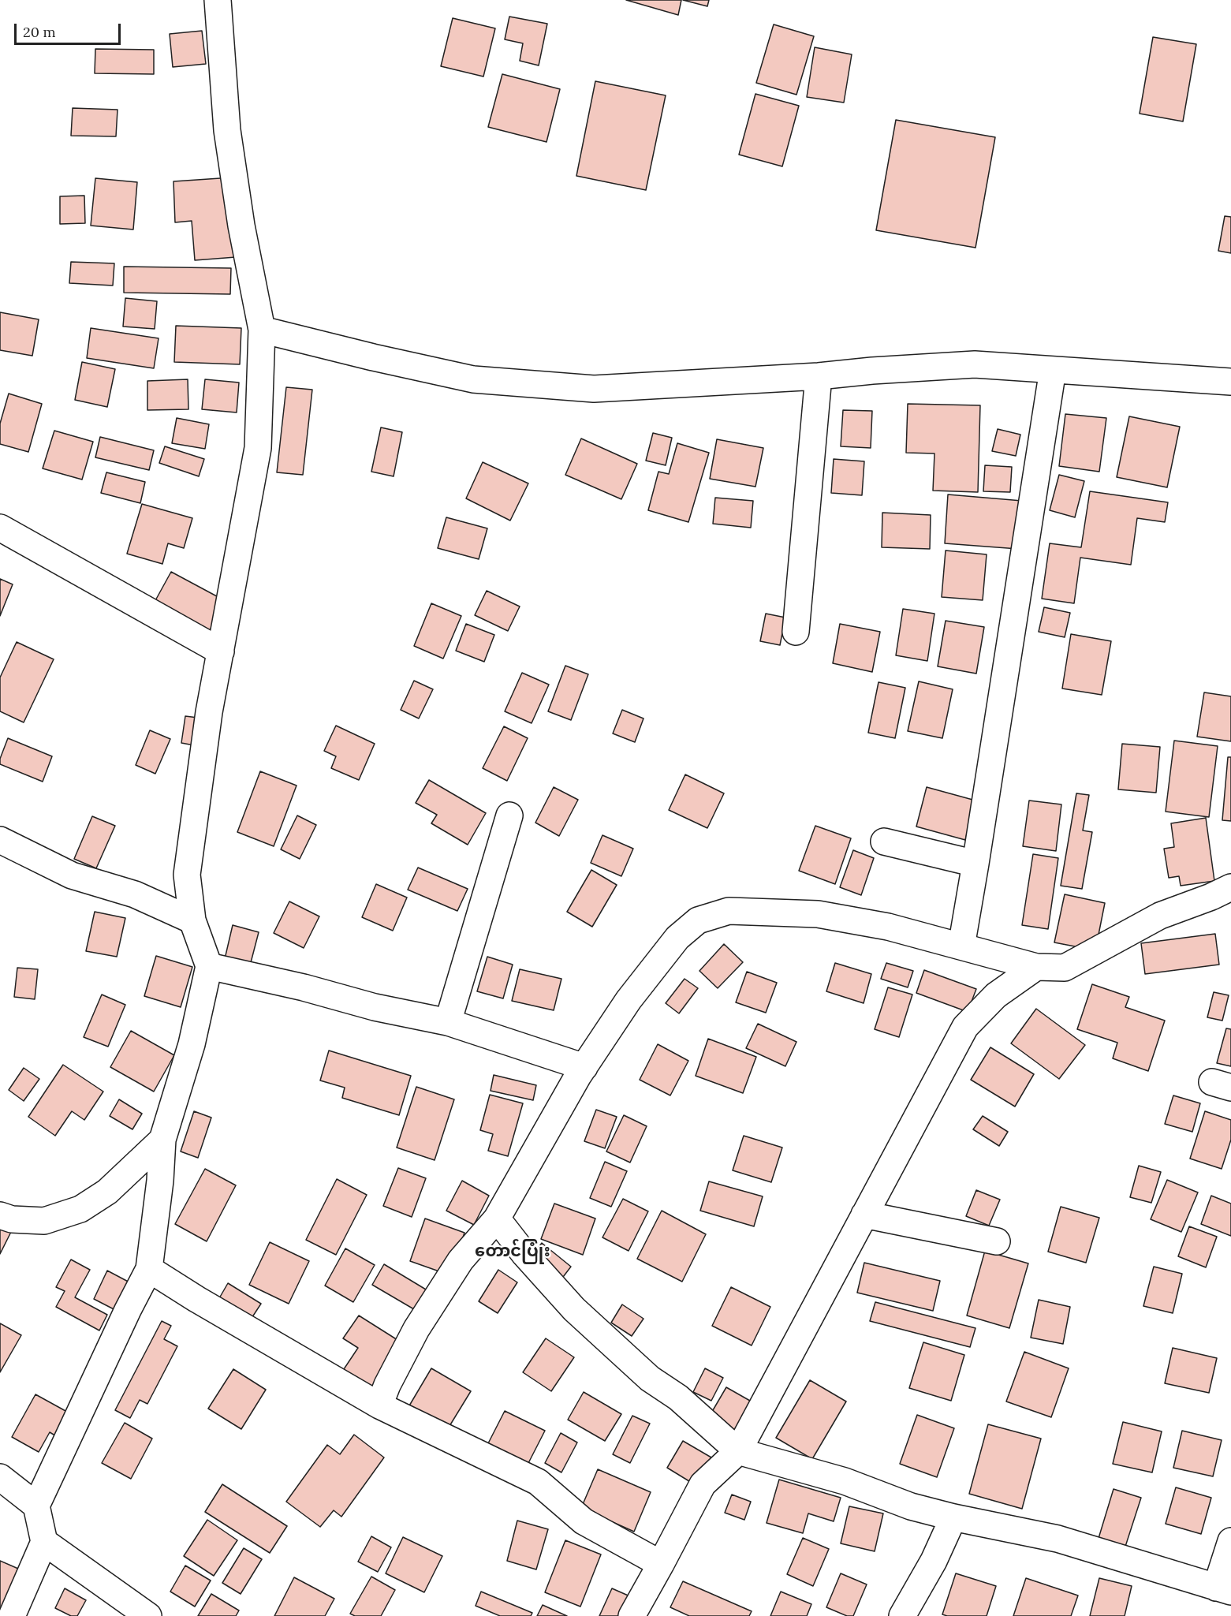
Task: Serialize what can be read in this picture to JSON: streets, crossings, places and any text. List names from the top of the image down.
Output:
{
  "districts": ["တောင်ပြုံး"],
  "scale_bar": "20 m"
}
